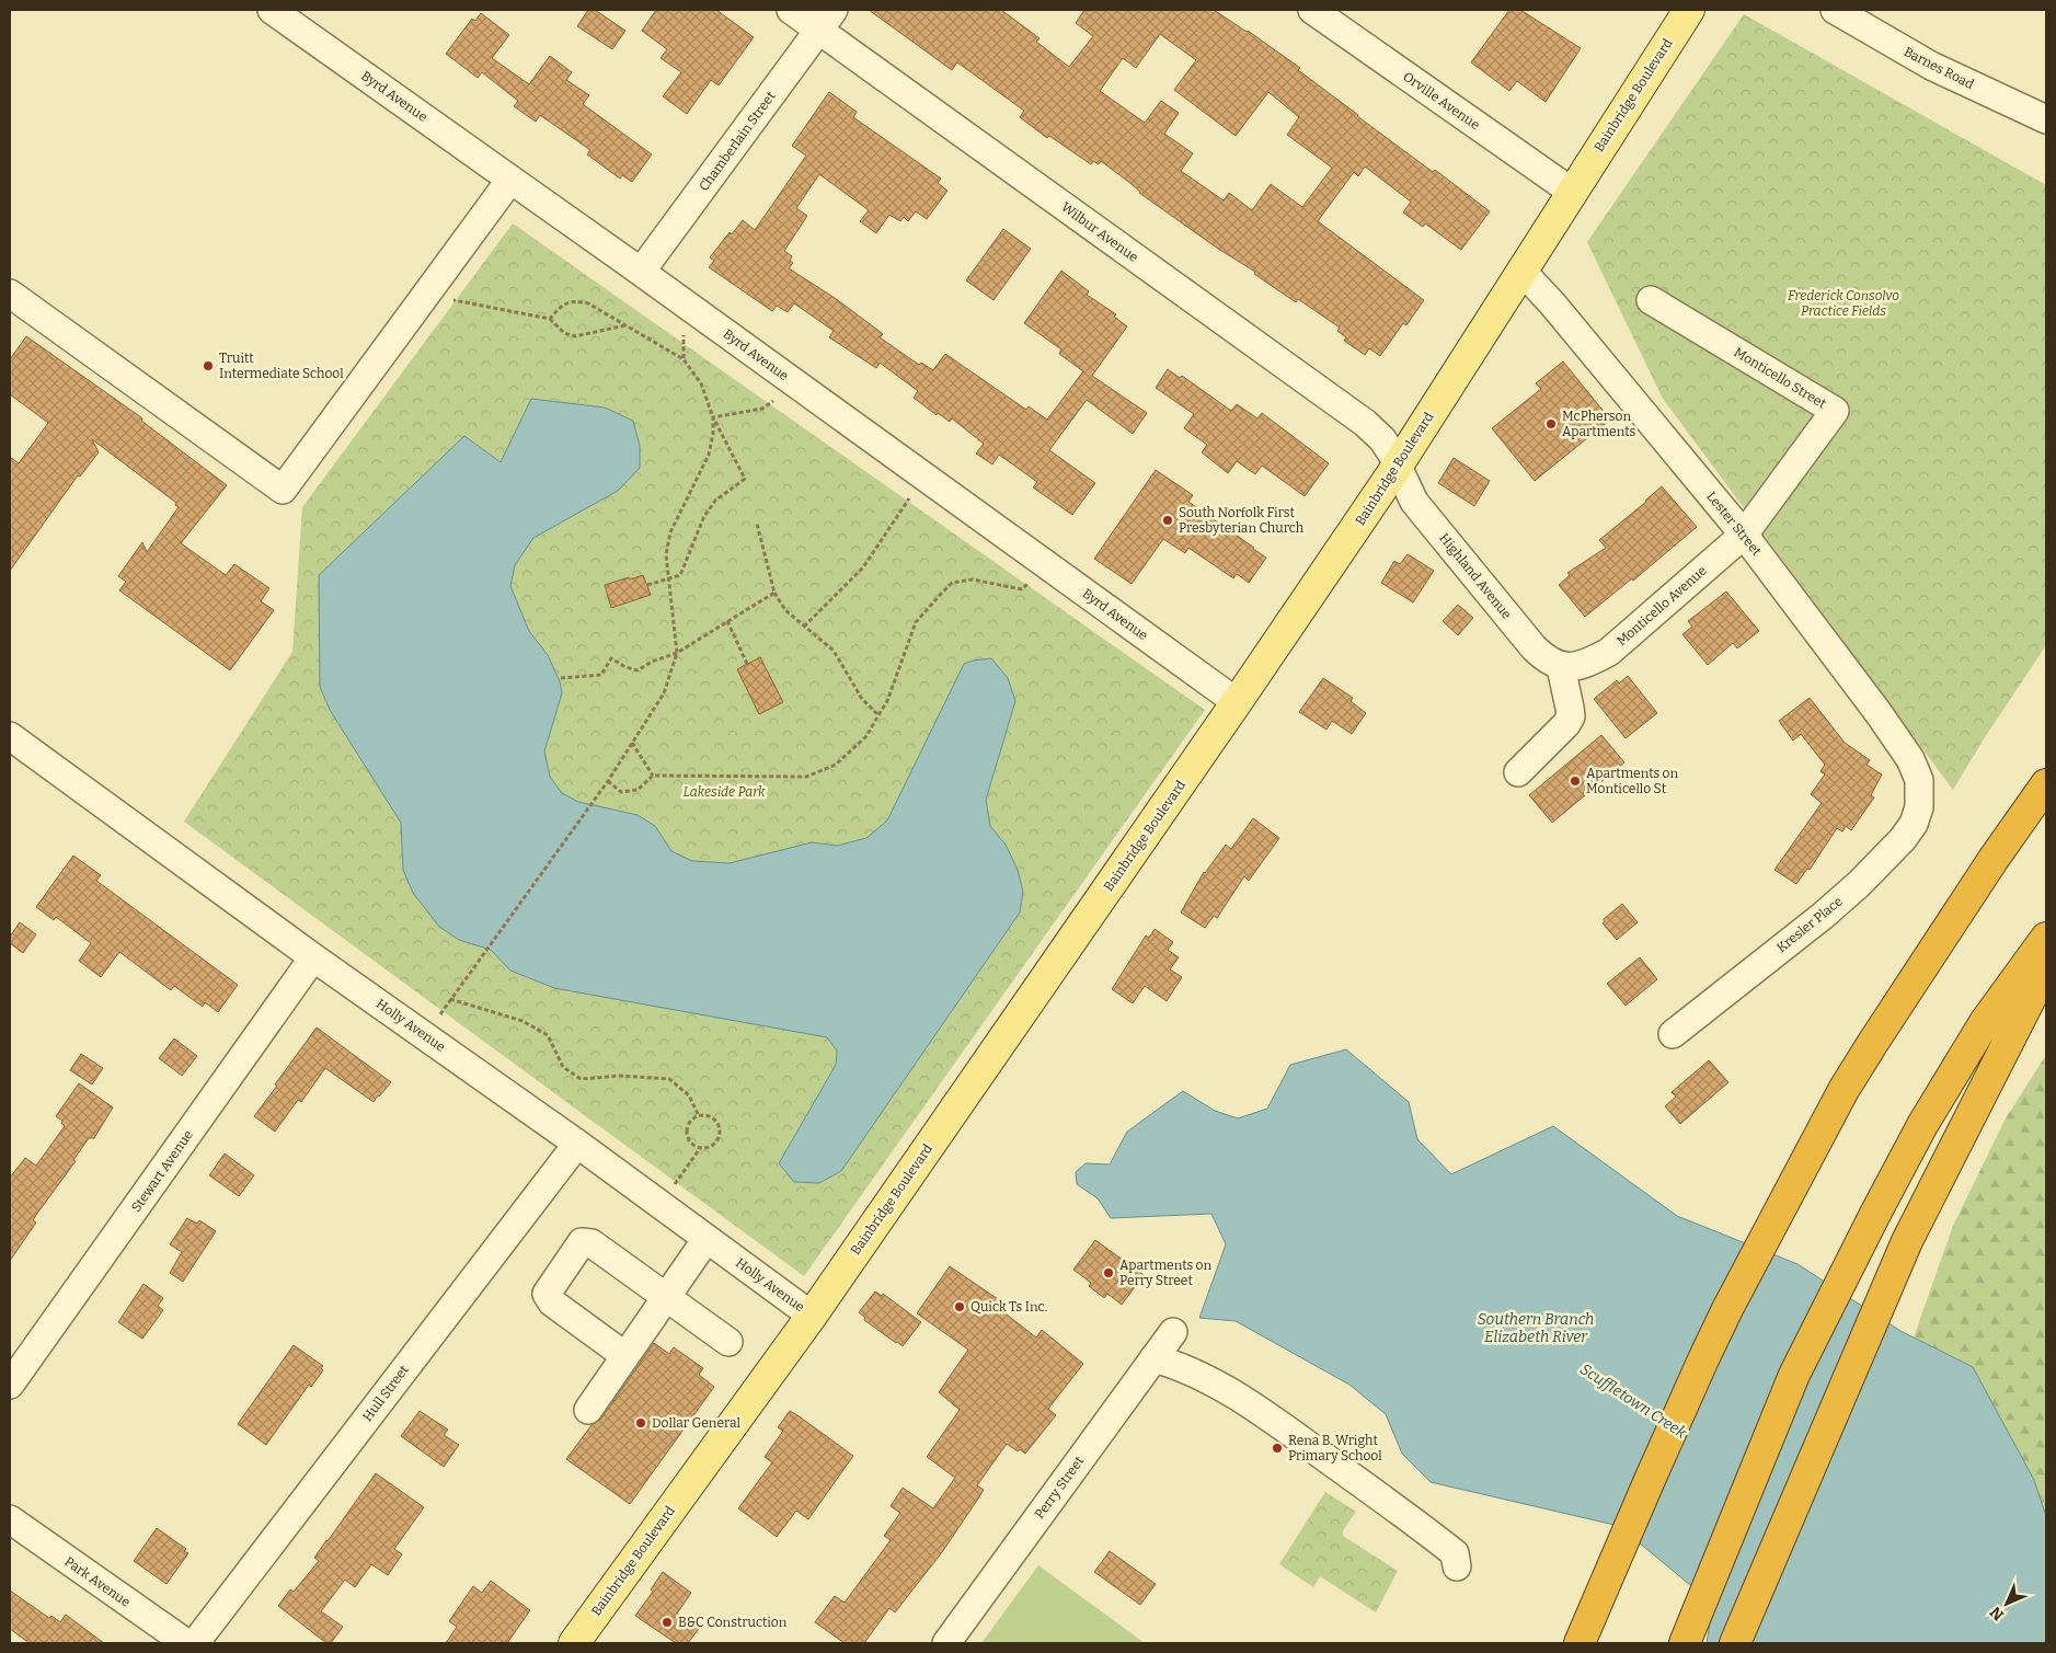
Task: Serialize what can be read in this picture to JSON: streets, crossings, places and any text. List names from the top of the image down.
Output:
{
  "streets": {
    "main road": ["Bainbridge Boulevard"],
    "street": [
      "Barnes Road",
      "Byrd Avenue",
      "Orville Avenue",
      "Chamberlain Street",
      "Wilbur Avenue",
      "Monticello Street",
      "Lester Street",
      "Highland Avenue",
      "Monticello Avenue",
      "Kresler Place",
      "Holly Avenue",
      "Stewart Avenue",
      "Hull Street",
      "Perry Street",
      "Park Avenue"
    ]
  },
  "crossings": [
    ["Bainbridge Boulevard", "Byrd Avenue"],
    ["Bainbridge Boulevard", "Orville Avenue"],
    ["Bainbridge Boulevard", "Wilbur Avenue"],
    ["Bainbridge Boulevard", "Lester Street"],
    ["Bainbridge Boulevard", "Highland Avenue"],
    ["Bainbridge Boulevard", "Holly Avenue"],
    ["Byrd Avenue", "Chamberlain Street"],
    ["Chamberlain Street", "Wilbur Avenue"],
    ["Wilbur Avenue", "Highland Avenue"],
    ["Monticello Street", "Lester Street"],
    ["Monticello Street", "Monticello Avenue"],
    ["Lester Street", "Monticello Avenue"],
    ["Lester Street", "Kresler Place"],
    ["Highland Avenue", "Monticello Avenue"],
    ["Holly Avenue", "Stewart Avenue"],
    ["Holly Avenue", "Hull Street"]
  ],
  "water": ["Southern Branch Elizabeth River", "Scuffletown Creek"],
  "parks": ["Frederick Consolvo Practice Fields", "Lakeside Park"],
  "places": [
    "Truitt Intermediate School",
    "McPherson Apartments",
    "South Norfolk First Presbyterian Church",
    "Apartments on Monticello St",
    "Apartments on Perry Street",
    "Quick Ts Inc.",
    "Dollar General",
    "Rena B. Wright Primary School",
    "B&C Construction"
  ],
  "north": "bottom left"
}
